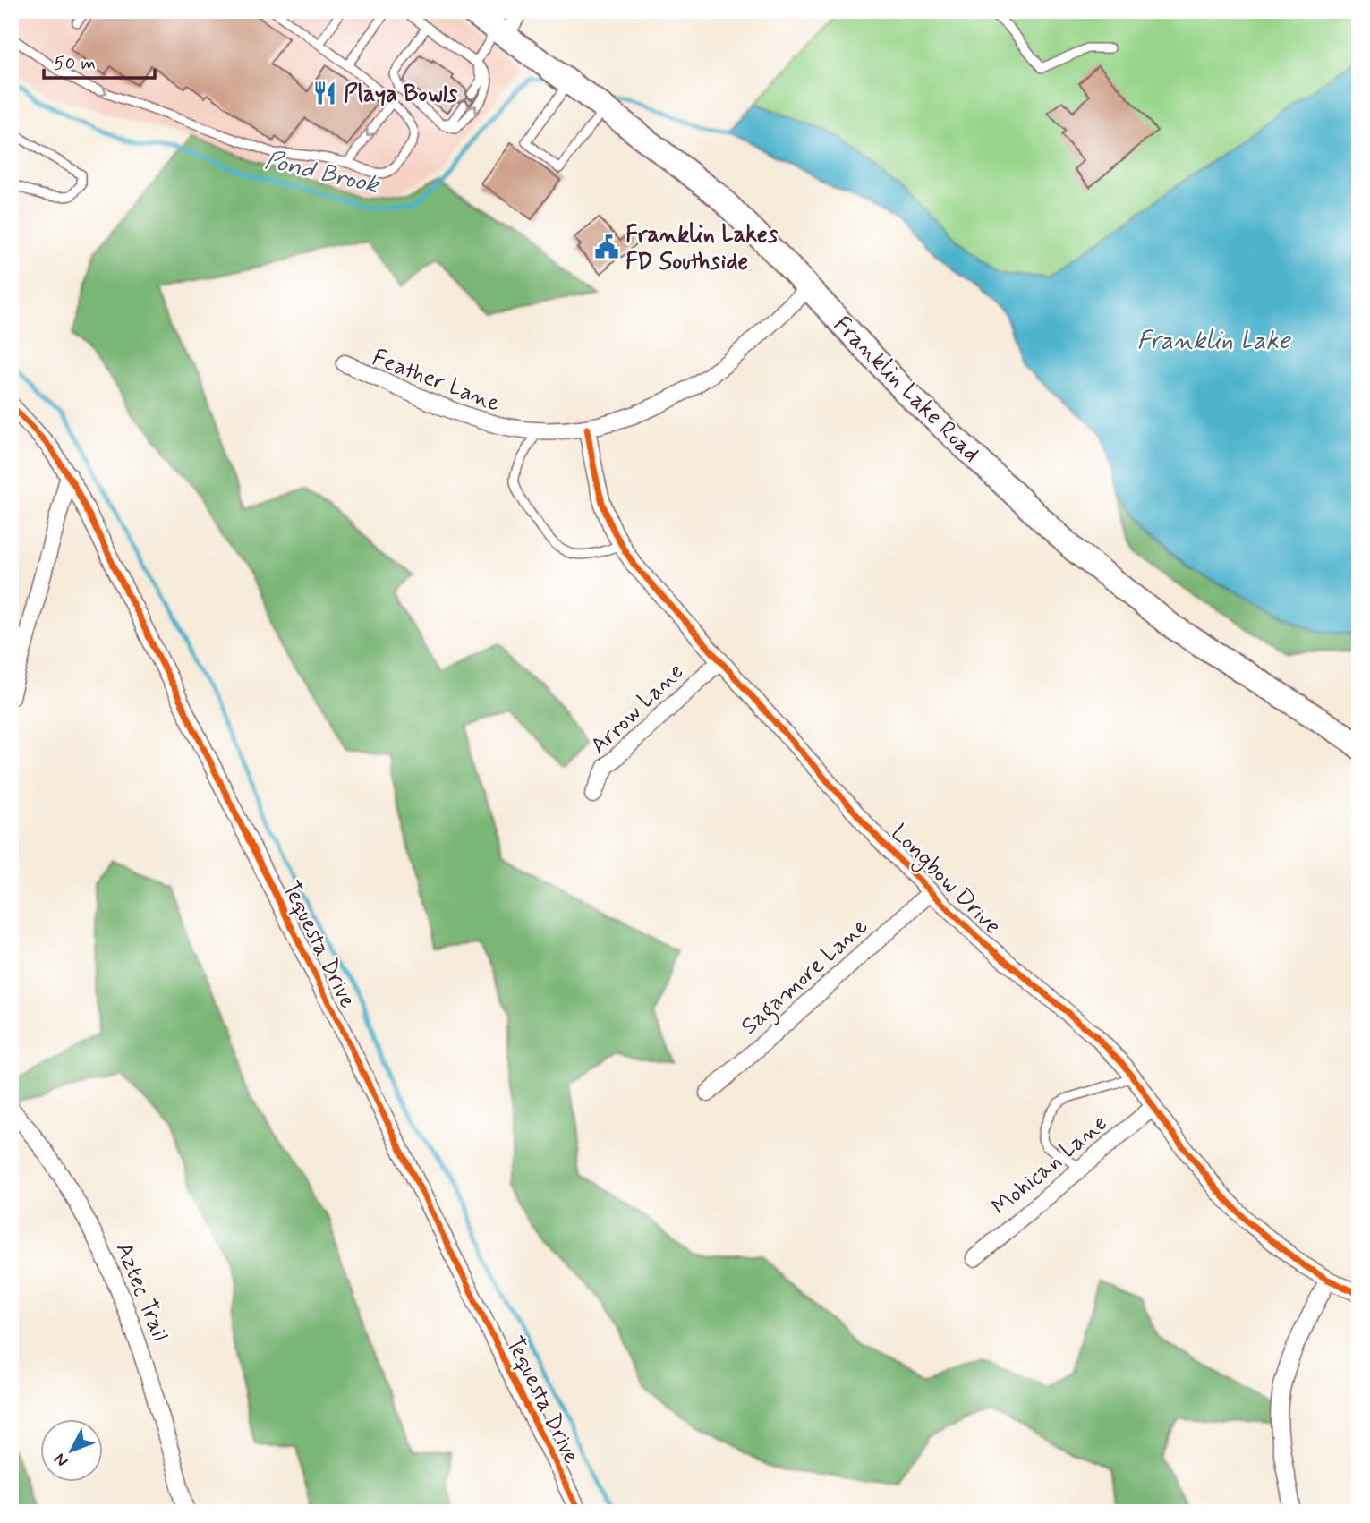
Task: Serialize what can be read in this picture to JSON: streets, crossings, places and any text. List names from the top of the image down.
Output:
{
  "streets": {
    "main road": ["Franklin Lake Road"],
    "street": [
      "Feather Lane",
      "Arrow Lane",
      "Longbow Drive",
      "Tequesta Drive",
      "Sagamore Lane",
      "Mohican Lane",
      "Aztec Trail"
    ]
  },
  "crossings": [
    ["Feather Lane", "Franklin Lake Road"],
    ["Feather Lane", "Longbow Drive"],
    ["Arrow Lane", "Longbow Drive"],
    ["Longbow Drive", "Sagamore Lane"],
    ["Longbow Drive", "Mohican Lane"]
  ],
  "water": ["Pond Brook", "Franklin Lake"],
  "places": {
    "restaurant": ["Playa Bowls"],
    "public building": ["Franklin Lakes FD Southside"]
  },
  "scale_bar": "50 m",
  "north": "bottom left"
}
